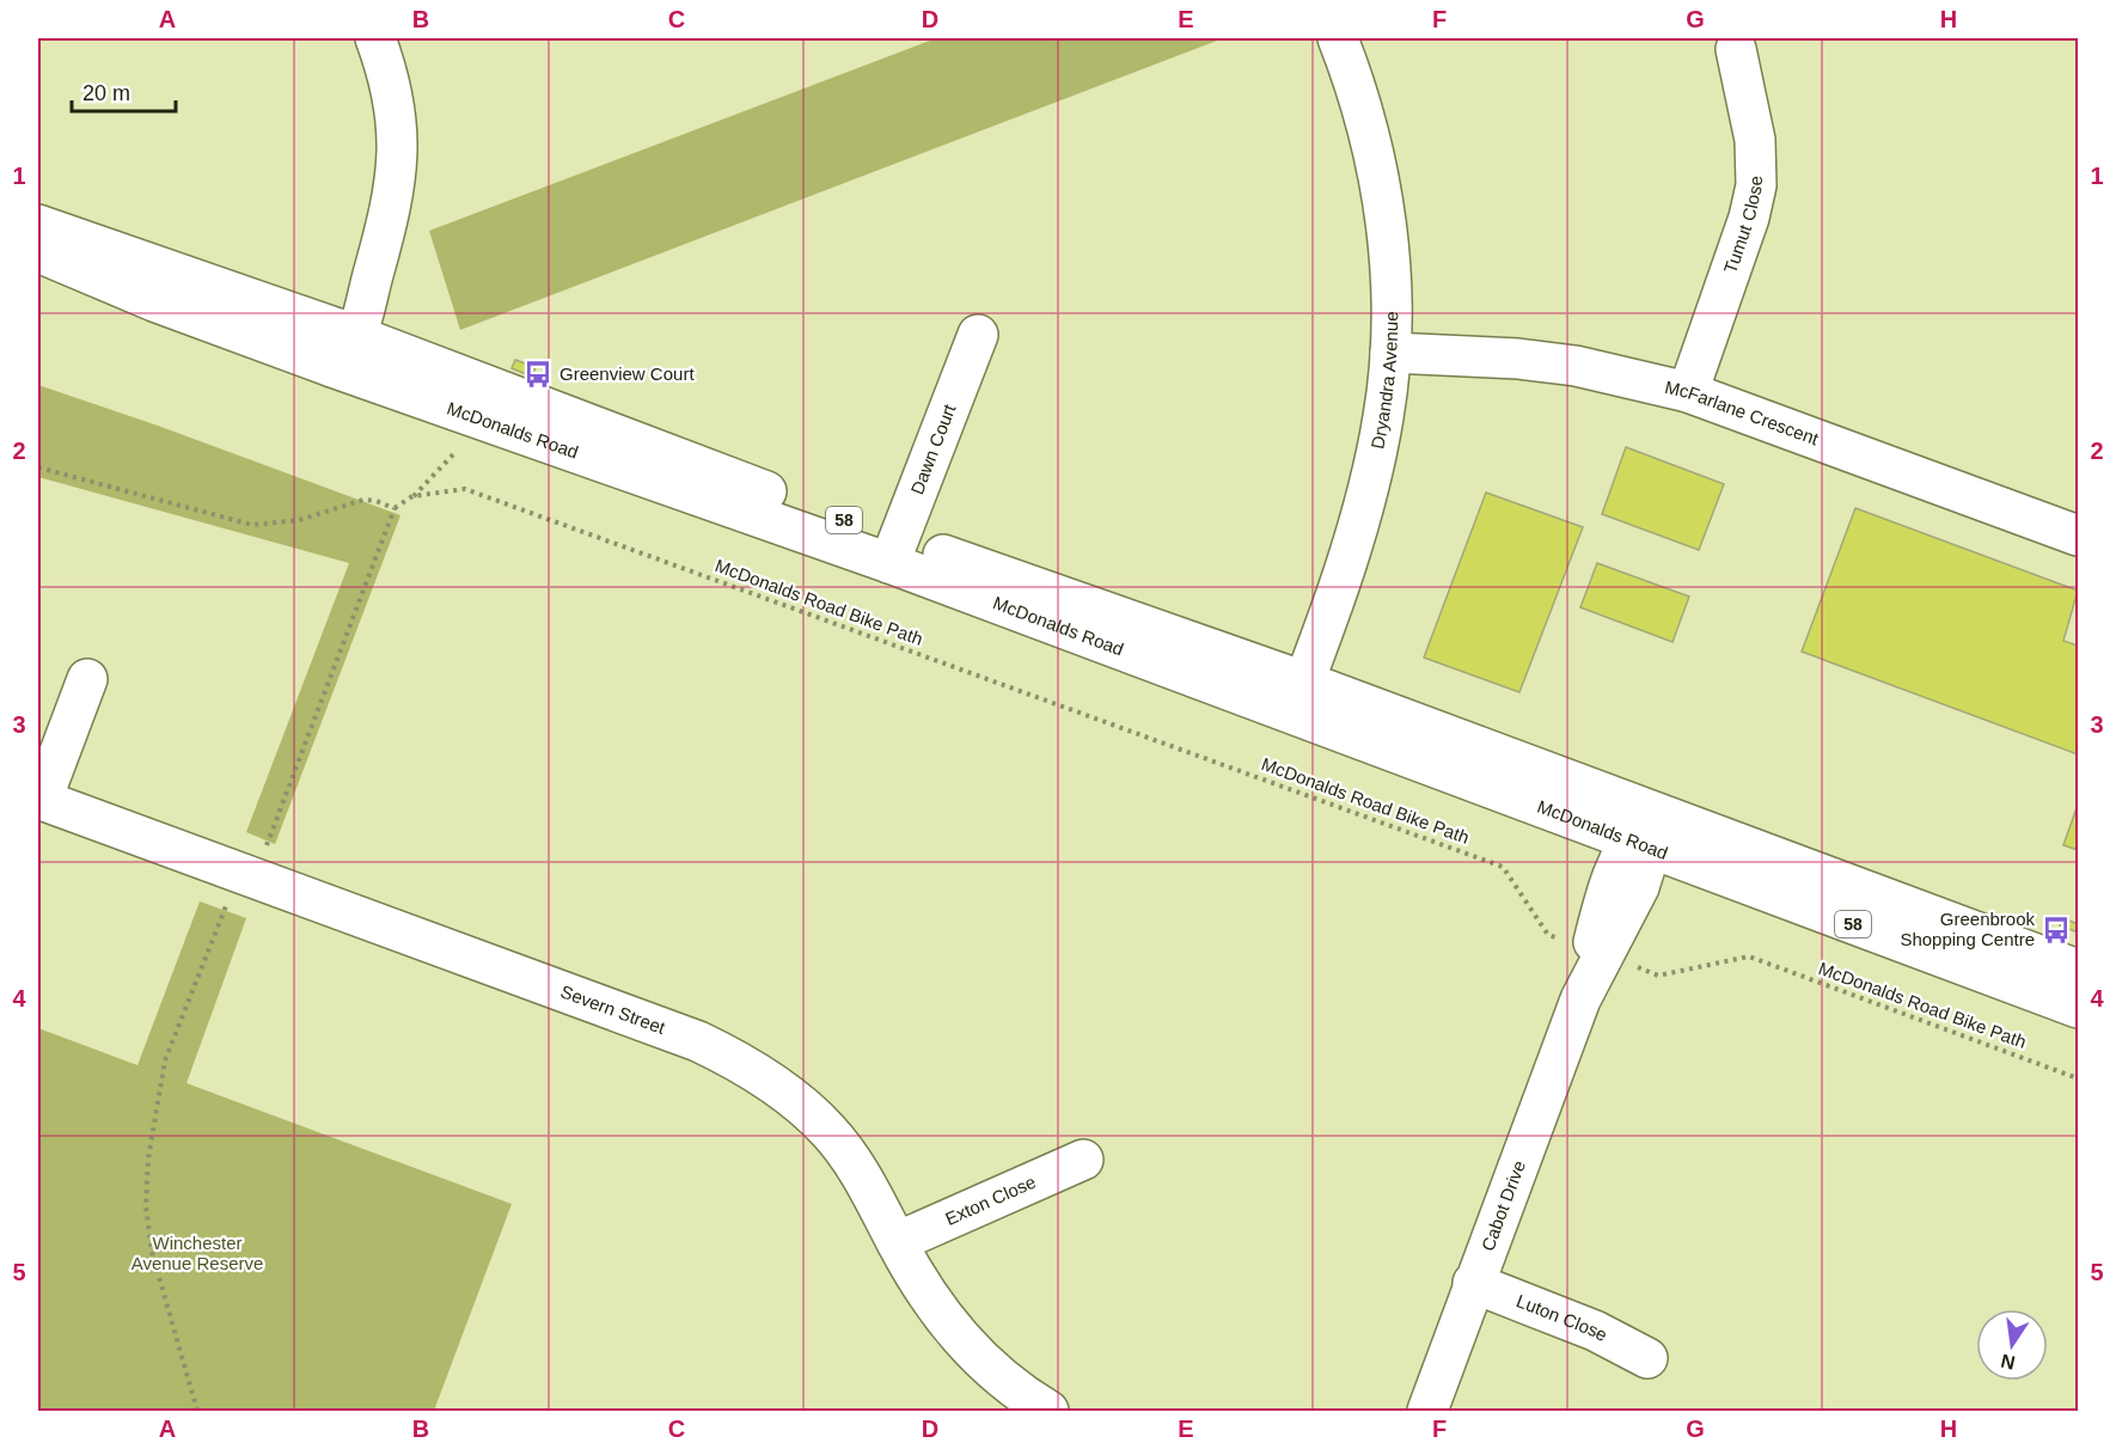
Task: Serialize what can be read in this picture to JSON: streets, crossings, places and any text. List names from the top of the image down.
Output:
{
  "streets": {
    "street": [
      "Tumut Close",
      "Dryandra Avenue",
      "McFarlane Crescent",
      "McDonalds Road",
      "Dawn Court",
      "58",
      "Severn Street",
      "Exton Close",
      "Cabot Drive",
      "Luton Close"
    ],
    "path": ["McDonalds Road Bike Path"]
  },
  "crossings": [
    ["Tumut Close", "McFarlane Crescent"],
    ["Dryandra Avenue", "McFarlane Crescent"],
    ["Dryandra Avenue", "McDonalds Road"],
    ["McDonalds Road", "Dawn Court"],
    ["McDonalds Road", "Cabot Drive"],
    ["Severn Street", "Exton Close"],
    ["Cabot Drive", "Luton Close"]
  ],
  "parks": ["Winchester Avenue Reserve"],
  "places": {
    "bus stop": ["Greenview Court", "Greenbrook Shopping Centre"]
  },
  "scale_bar": "20 m",
  "north": "bottom",
  "grid": {
    "columns": [
      "A",
      "B",
      "C",
      "D",
      "E",
      "F",
      "G",
      "H"
    ],
    "rows": [
      "1",
      "2",
      "3",
      "4",
      "5"
    ]
  }
}
